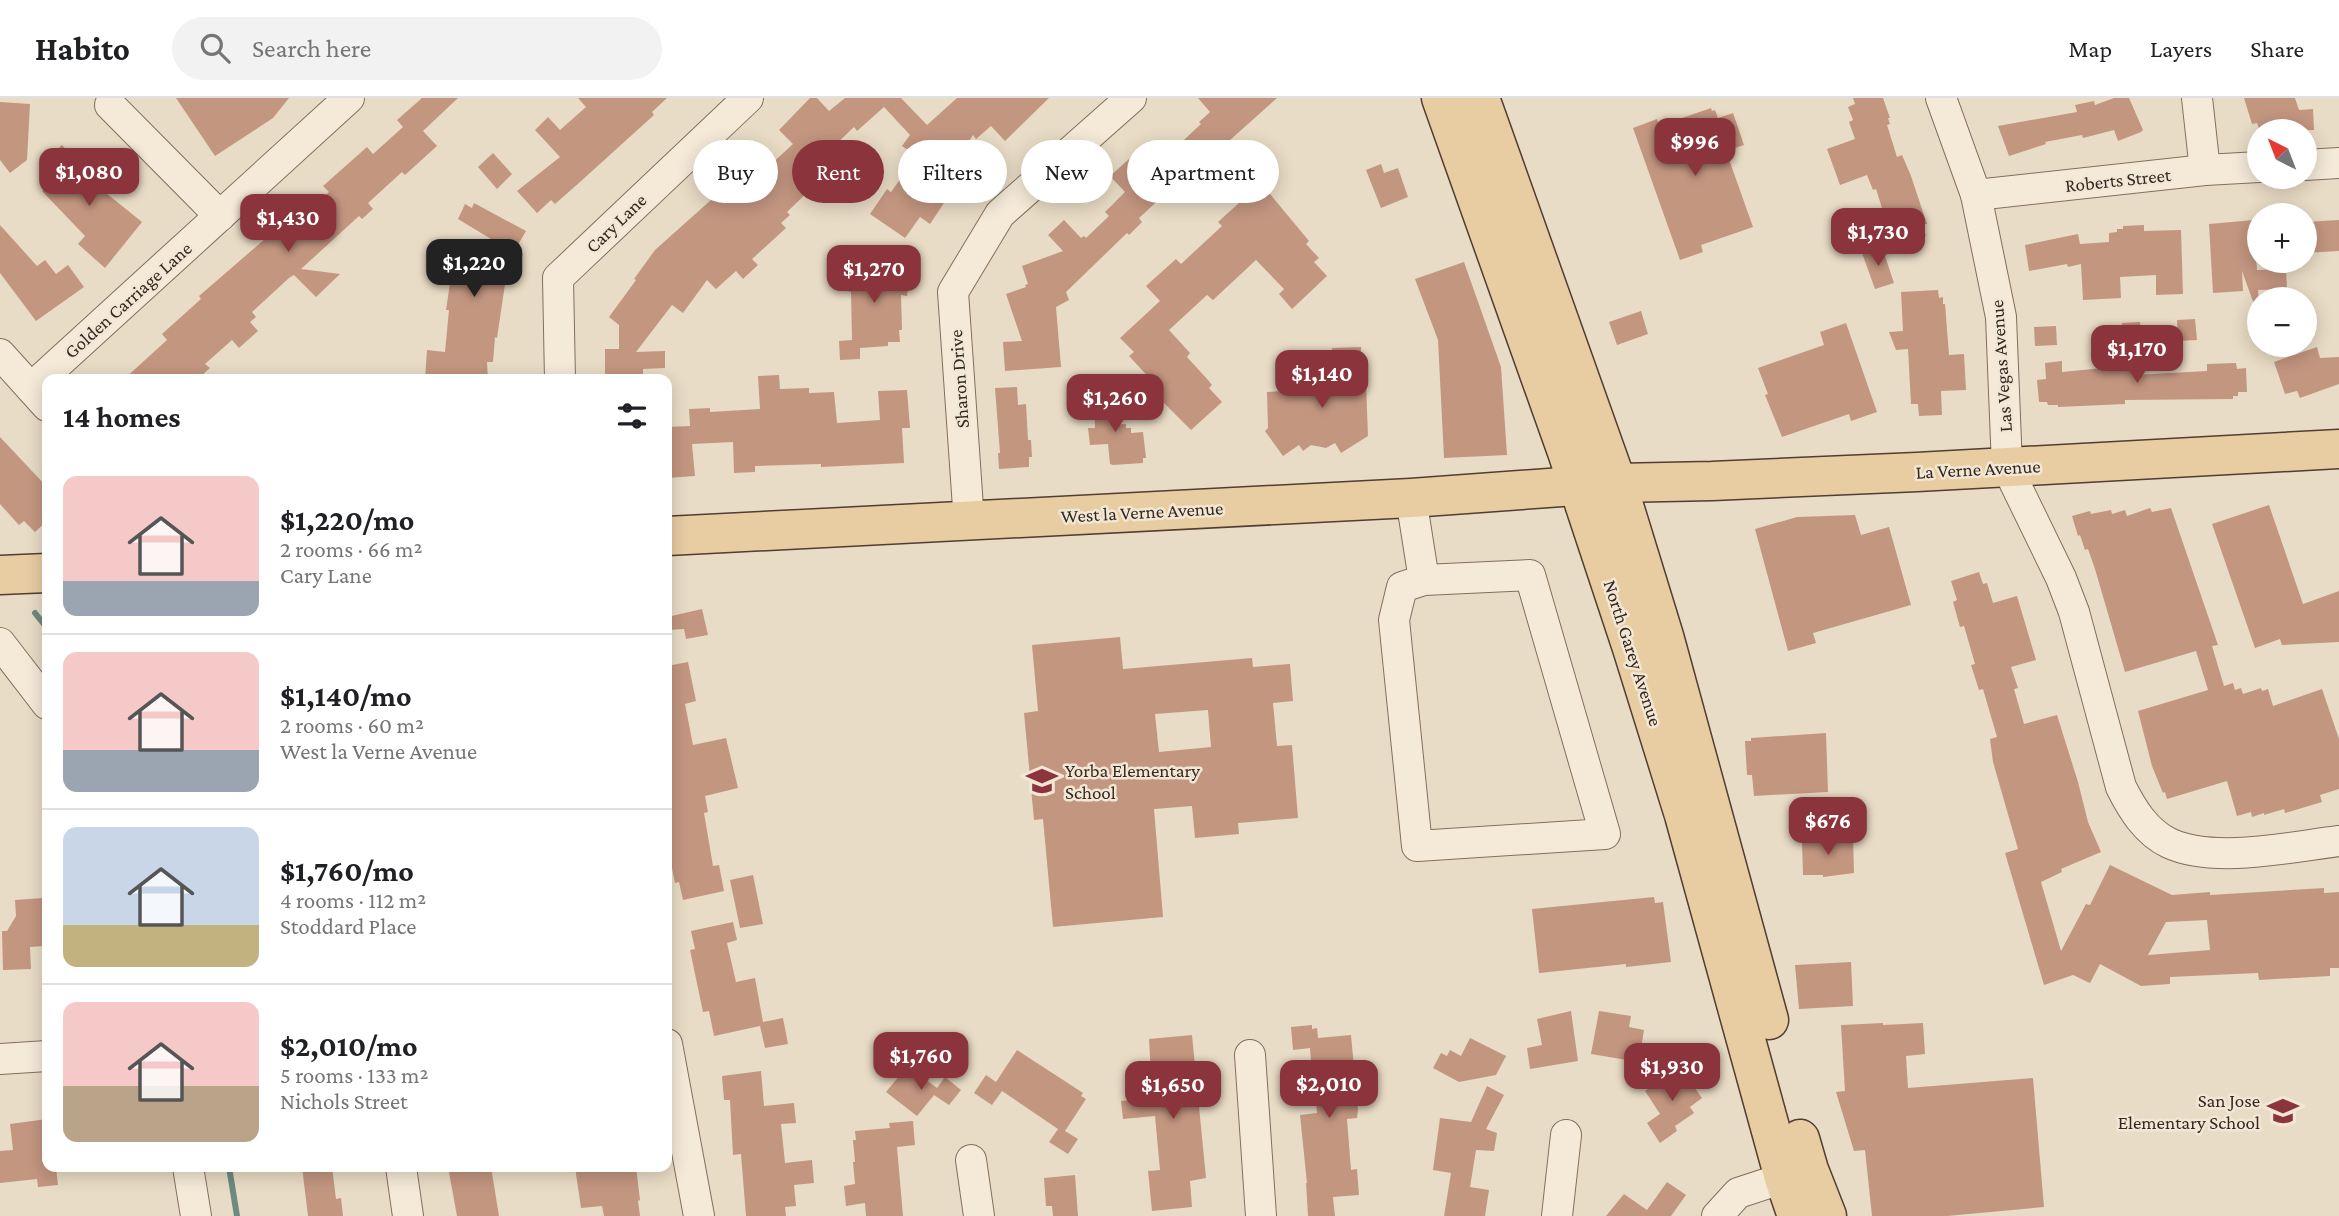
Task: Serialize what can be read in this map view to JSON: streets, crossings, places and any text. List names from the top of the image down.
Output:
{
  "streets": {
    "main road": ["La Verne Avenue", "West la Verne Avenue", "North Garey Avenue"],
    "street": [
      "Roberts Street",
      "Cary Lane",
      "Golden Carriage Lane",
      "Las Vegas Avenue",
      "Sharon Drive"
    ]
  },
  "crossings": [
    ["Roberts Street", "Las Vegas Avenue"],
    ["Las Vegas Avenue", "La Verne Avenue"],
    ["Sharon Drive", "West la Verne Avenue"],
    ["La Verne Avenue", "West la Verne Avenue"],
    ["La Verne Avenue", "North Garey Avenue"],
    ["West la Verne Avenue", "North Garey Avenue"]
  ],
  "places": {
    "school or university": ["Yorba Elementary School", "San Jose Elementary School"]
  },
  "north": "top left",
  "page": {
    "header": "Habito",
    "search": "Search here",
    "nav": ["Map", "Layers", "Share"],
    "price": [
      "$996",
      "$1,080",
      "$1,430",
      "$1,730",
      "$1,220",
      "$1,270",
      "$1,170",
      "$1,140",
      "$1,260",
      "$676",
      "$1,760",
      "$1,930",
      "$2,010",
      "$1,650"
    ],
    "map_buttons": ["+", "−"],
    "chip": [
      "Buy",
      "Rent",
      "Filters",
      "New",
      "Apartment"
    ],
    "heading": "14 homes",
    "list": [
      {
        "name": "$1,220/mo",
        "note": "2 rooms · 66 m² · Cary Lane"
      },
      {
        "name": "$1,140/mo",
        "note": "2 rooms · 60 m² · West la Verne Avenue"
      },
      {
        "name": "$1,760/mo",
        "note": "4 rooms · 112 m² · Stoddard Place"
      },
      {
        "name": "$2,010/mo",
        "note": "5 rooms · 133 m² · Nichols Street"
      }
    ]
  }
}
